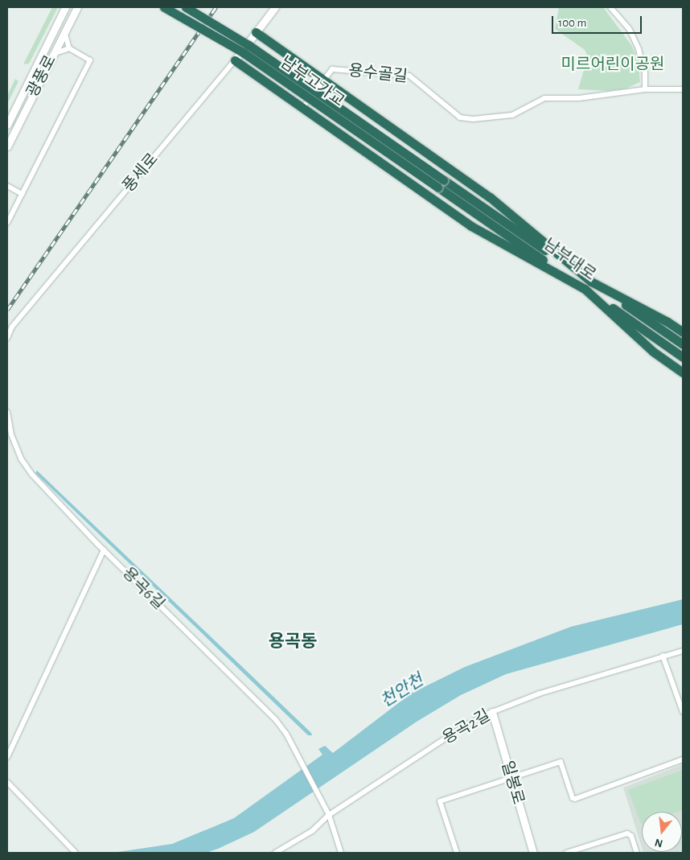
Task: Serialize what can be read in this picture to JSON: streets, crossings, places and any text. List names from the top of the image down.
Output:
{
  "streets": {
    "highway": ["남부고가교", "남부대로"],
    "street": [
      "용수골길",
      "광풍로",
      "풍세로",
      "용곡6길",
      "용곡2길",
      "일봉로"
    ]
  },
  "crossings": [
    ["남부고가교", "남부대로"],
    ["용곡6길", "용곡2길"],
    ["용곡2길", "일봉로"]
  ],
  "districts": ["용곡동"],
  "water": ["천안천"],
  "parks": ["미르어린이공원"],
  "scale_bar": "100 m",
  "north": "bottom"
}
